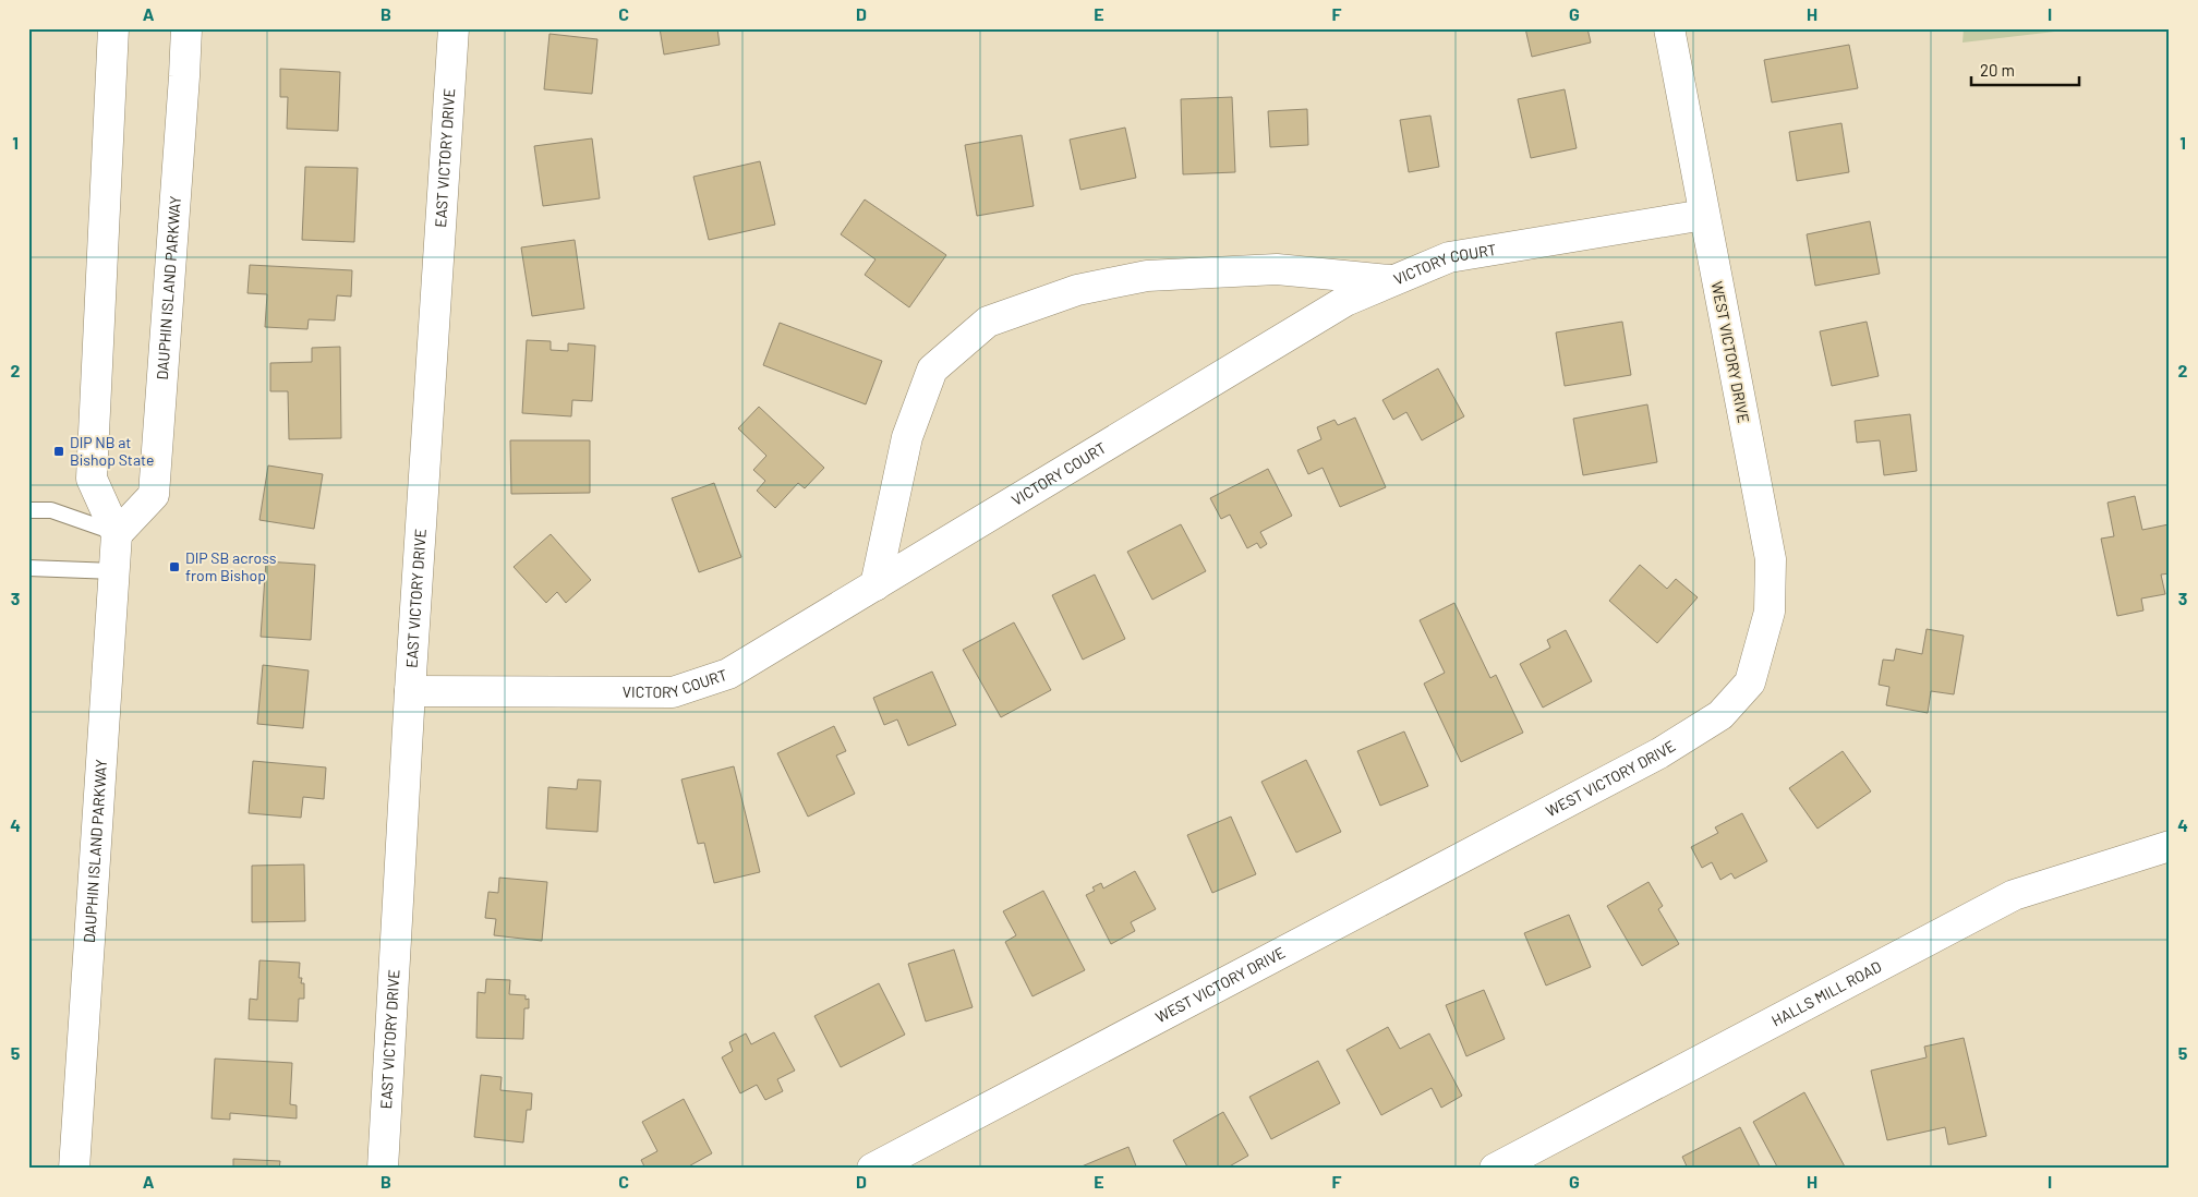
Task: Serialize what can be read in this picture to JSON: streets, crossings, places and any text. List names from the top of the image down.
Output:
{
  "streets": {
    "street": [
      "EAST VICTORY DRIVE",
      "VICTORY COURT",
      "DAUPHIN ISLAND PARKWAY",
      "WEST VICTORY DRIVE",
      "HALLS MILL ROAD"
    ]
  },
  "crossings": [
    ["EAST VICTORY DRIVE", "VICTORY COURT"],
    ["VICTORY COURT", "WEST VICTORY DRIVE"]
  ],
  "places": {
    "transit": ["DIP NB at Bishop State", "DIP SB across from Bishop"]
  },
  "scale_bar": "20 m",
  "grid": {
    "columns": [
      "A",
      "B",
      "C",
      "D",
      "E",
      "F",
      "G",
      "H",
      "I"
    ],
    "rows": [
      "1",
      "2",
      "3",
      "4",
      "5"
    ]
  }
}
